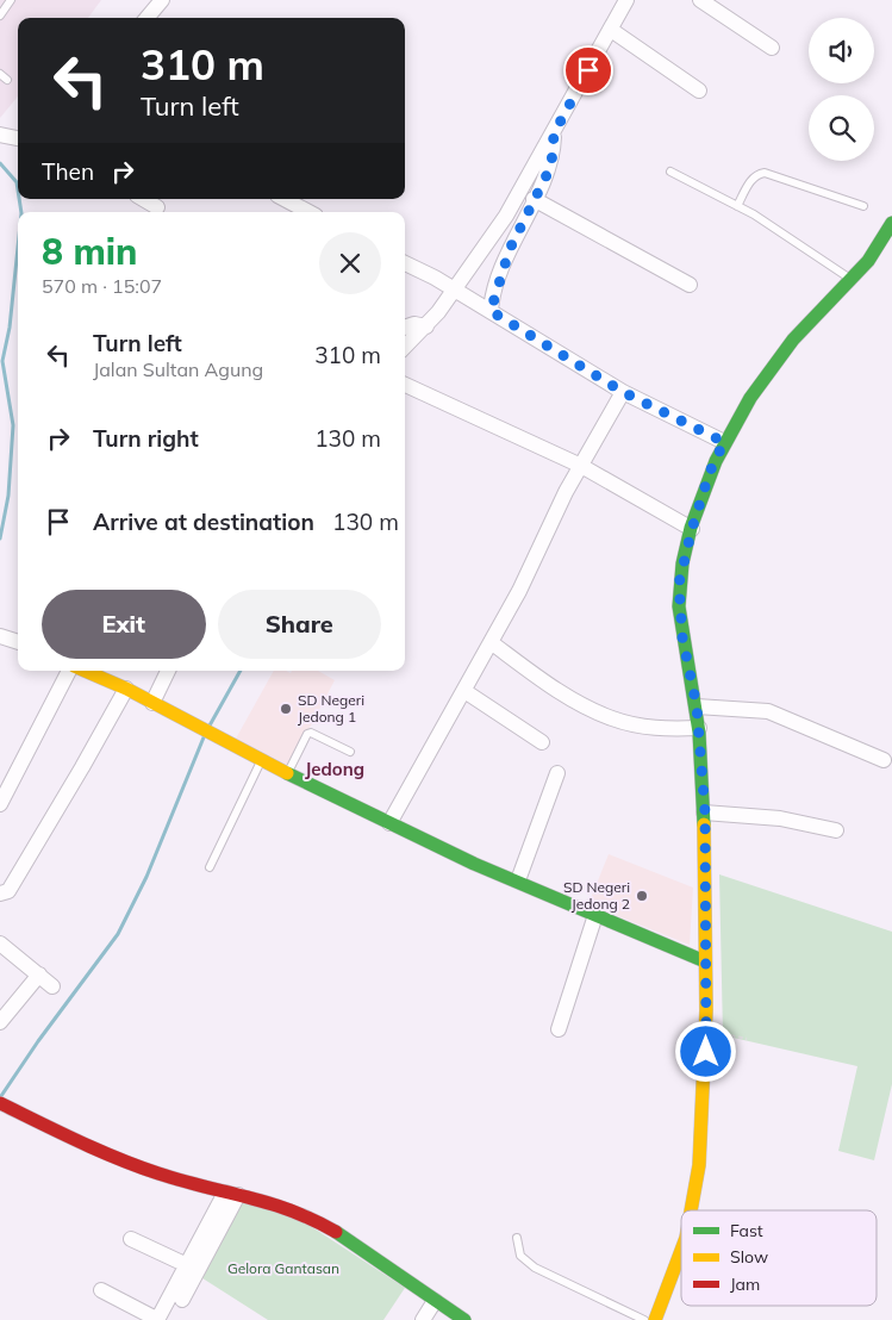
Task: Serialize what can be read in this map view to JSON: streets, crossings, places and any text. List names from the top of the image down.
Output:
{
  "districts": ["Jedong"],
  "parks": ["Gelora Gantasan"],
  "places": ["SD Negeri Jedong 1", "SD Negeri Jedong 2"],
  "legend": ["Fast", "Slow", "Jam"],
  "page": {
    "turn": ["310 m", "Turn left"],
    "then": "Then",
    "heading": ["8 min", "570 m · 15:07"],
    "list": [
      {
        "name": "Turn left",
        "note": "Jalan Sultan Agung",
        "value": "310 m"
      },
      {
        "name": "Turn right",
        "value": "130 m"
      },
      {
        "name": "Arrive at destination",
        "value": "130 m"
      }
    ],
    "buttons": ["Exit", "Share"]
  }
}
